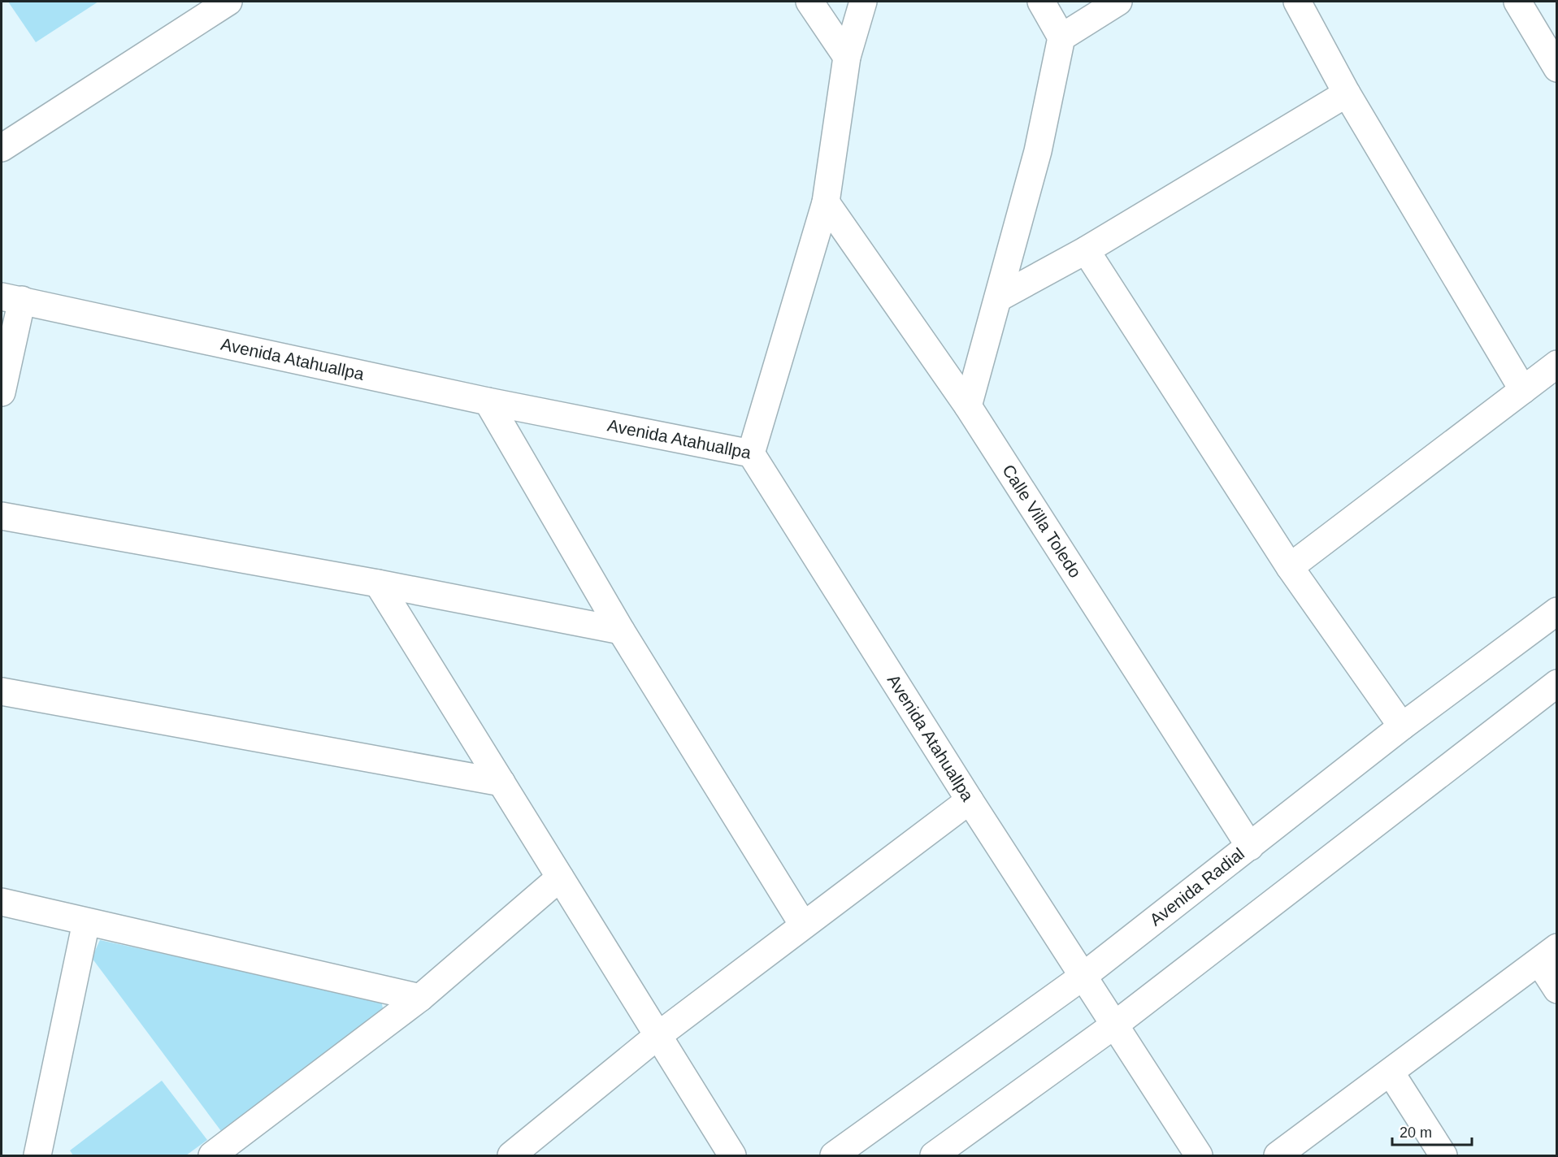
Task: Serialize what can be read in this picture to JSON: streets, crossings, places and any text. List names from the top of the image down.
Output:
{
  "streets": {
    "street": ["Avenida Atahuallpa", "Calle Villa Toledo", "Avenida Radial"]
  },
  "crossings": [
    ["Avenida Atahuallpa", "Avenida Radial"],
    ["Calle Villa Toledo", "Avenida Radial"]
  ],
  "scale_bar": "20 m"
}
